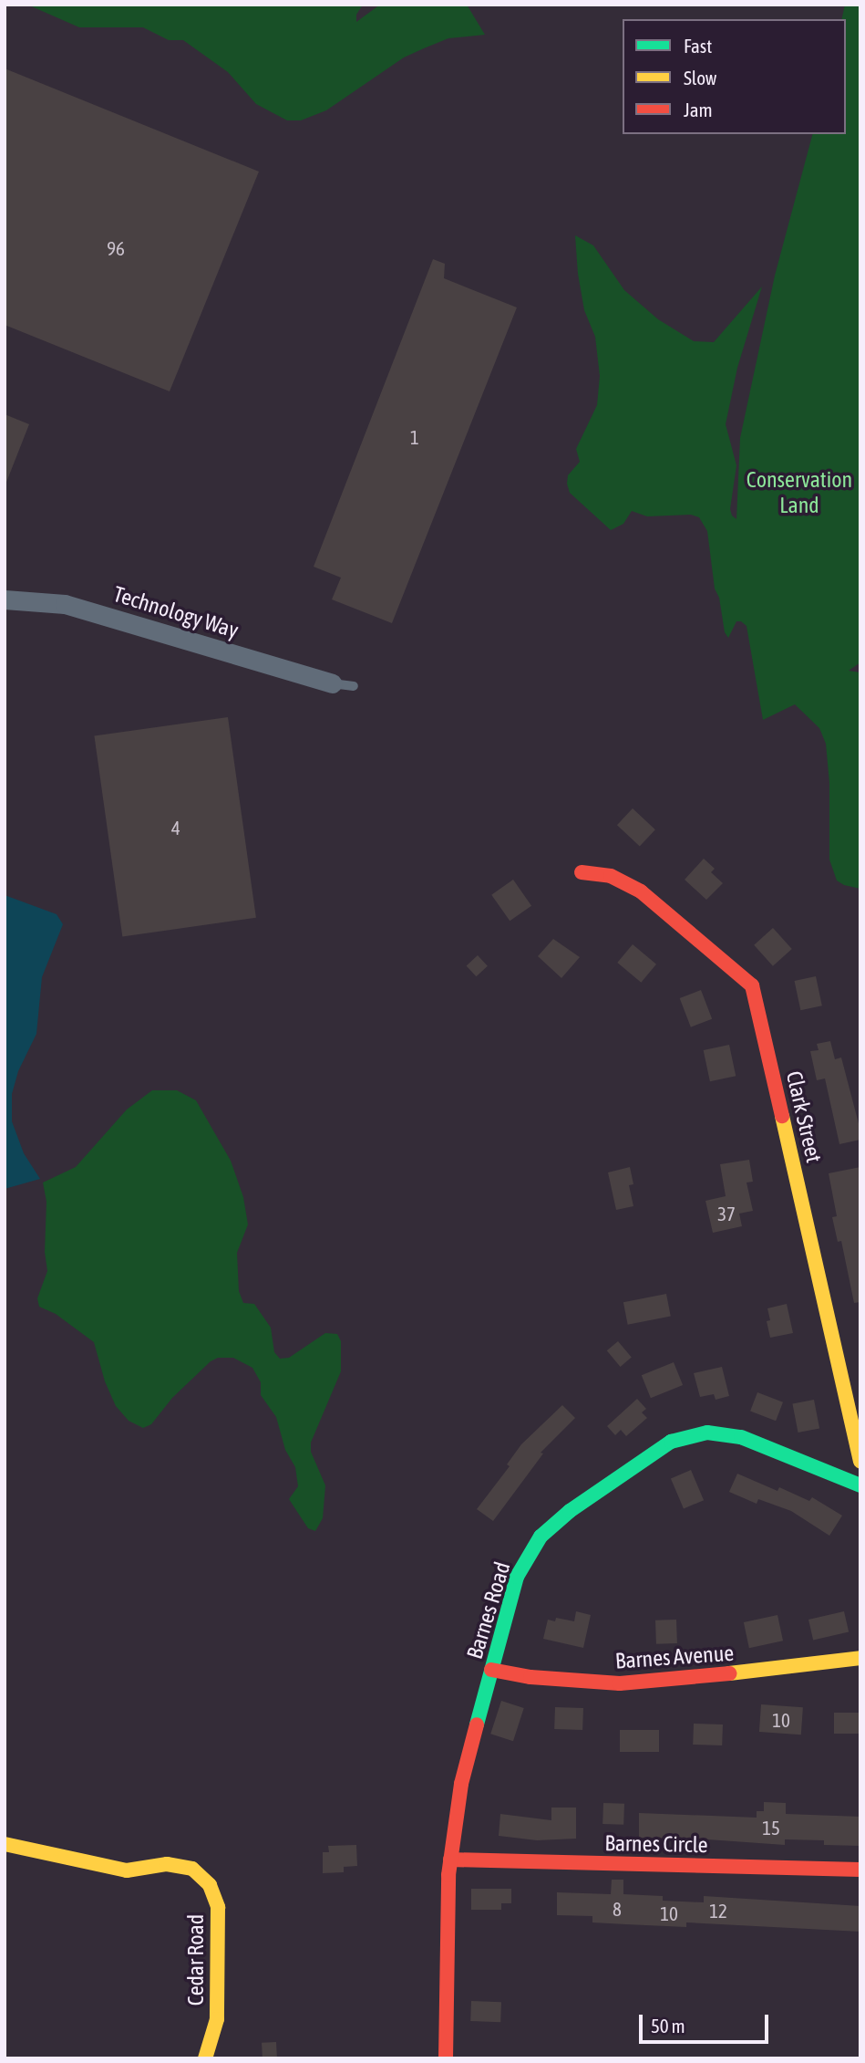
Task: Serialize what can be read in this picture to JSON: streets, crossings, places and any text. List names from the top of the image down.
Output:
{
  "streets": {
    "street": [
      "Technology Way",
      "Clark Street",
      "Barnes Road",
      "Barnes Avenue",
      "Barnes Circle",
      "Cedar Road"
    ]
  },
  "crossings": [
    ["Barnes Road", "Barnes Avenue"],
    ["Barnes Road", "Barnes Circle"]
  ],
  "parks": ["Conservation Land"],
  "house_numbers": [
    "96",
    "1",
    "4",
    "37",
    "10",
    "15",
    "8",
    "12",
    "10"
  ],
  "legend": ["Fast", "Slow", "Jam"],
  "scale_bar": "50 m"
}
